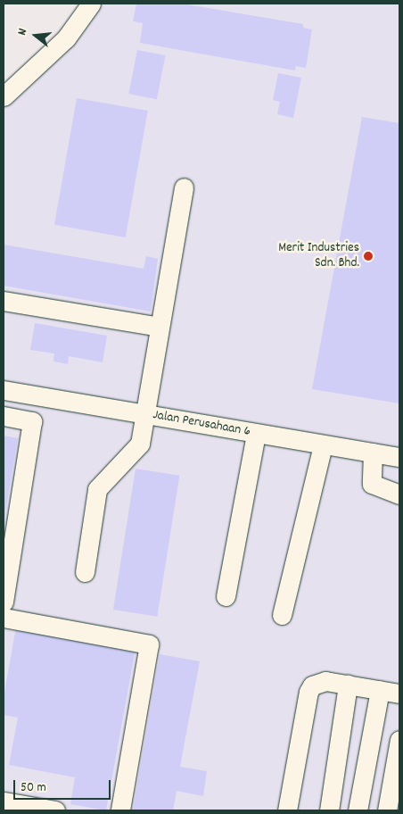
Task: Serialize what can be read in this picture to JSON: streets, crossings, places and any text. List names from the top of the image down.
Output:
{
  "streets": {
    "street": ["Jalan Perusahaan 6"]
  },
  "places": ["Merit Industries Sdn. Bhd."],
  "scale_bar": "50 m",
  "north": "left"
}
